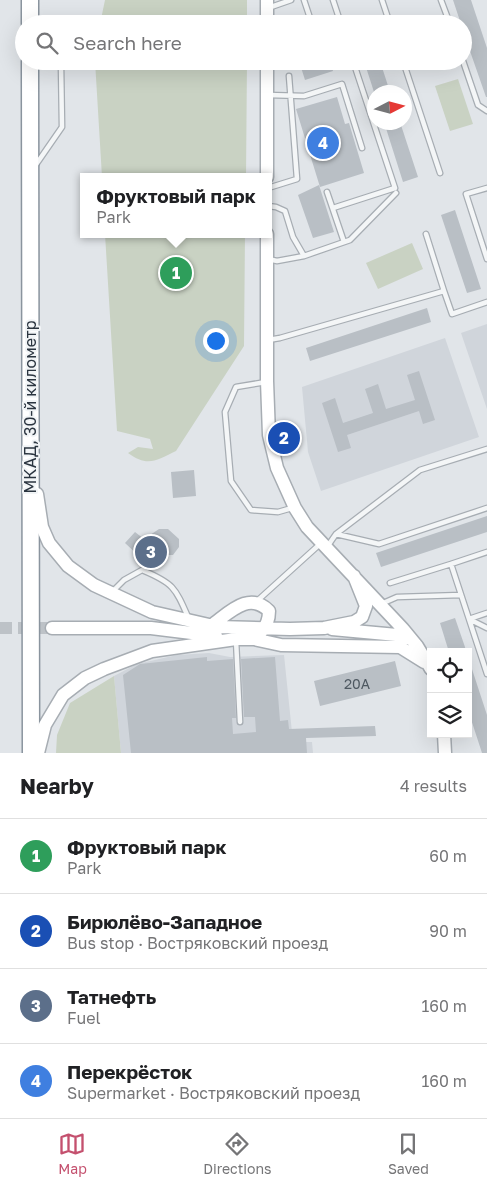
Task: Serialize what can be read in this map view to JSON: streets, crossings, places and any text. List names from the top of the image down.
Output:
{
  "streets": {
    "highway": ["МКАД, 30-й километр"]
  },
  "house_numbers": ["20А"],
  "north": "right",
  "page": {
    "search": "Search here",
    "pins": [
      "4",
      "1",
      "2",
      "3"
    ],
    "popup": ["Фруктовый парк", "Park"],
    "heading": ["Nearby", "4 results"],
    "list": [
      {
        "mark": "1",
        "name": "Фруктовый парк",
        "note": "Park",
        "value": "60 m"
      },
      {
        "mark": "2",
        "name": "Бирюлёво-Западное",
        "note": "Bus stop · Востряковский проезд",
        "value": "90 m"
      },
      {
        "mark": "3",
        "name": "Татнефть",
        "note": "Fuel",
        "value": "160 m"
      },
      {
        "mark": "4",
        "name": "Перекрёсток",
        "note": "Supermarket · Востряковский проезд",
        "value": "160 m"
      }
    ],
    "nav": ["Map", "Directions", "Saved"]
  }
}
